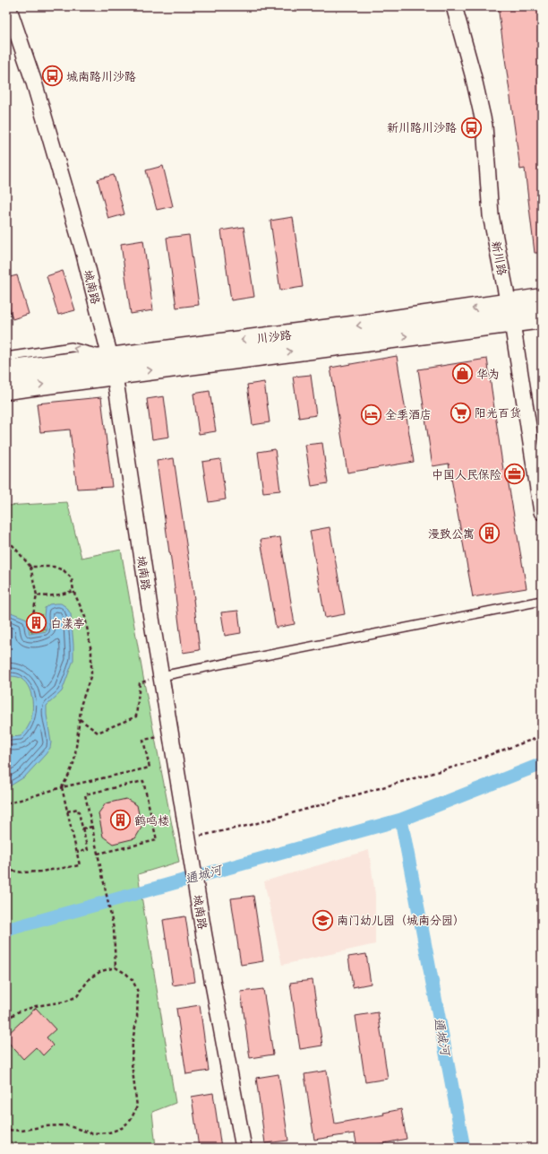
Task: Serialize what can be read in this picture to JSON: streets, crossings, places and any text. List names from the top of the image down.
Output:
{
  "streets": {
    "main road": ["川沙路"],
    "street": ["新川路", "城南路"]
  },
  "crossings": [
    ["新川路", "川沙路"],
    ["城南路", "川沙路"]
  ],
  "water": ["通城河"],
  "places": {
    "bus stop": ["城南路川沙路", "新川路川沙路"],
    "shop": ["华为"],
    "supermarket": ["阳光百货"],
    "hotel": ["全季酒店"],
    "office": ["中国人民保险"],
    "building": ["漫致公寓", "白漾亭", "鹤鸣楼"],
    "school or university": ["南门幼儿园（城南分园）"]
  }
}
